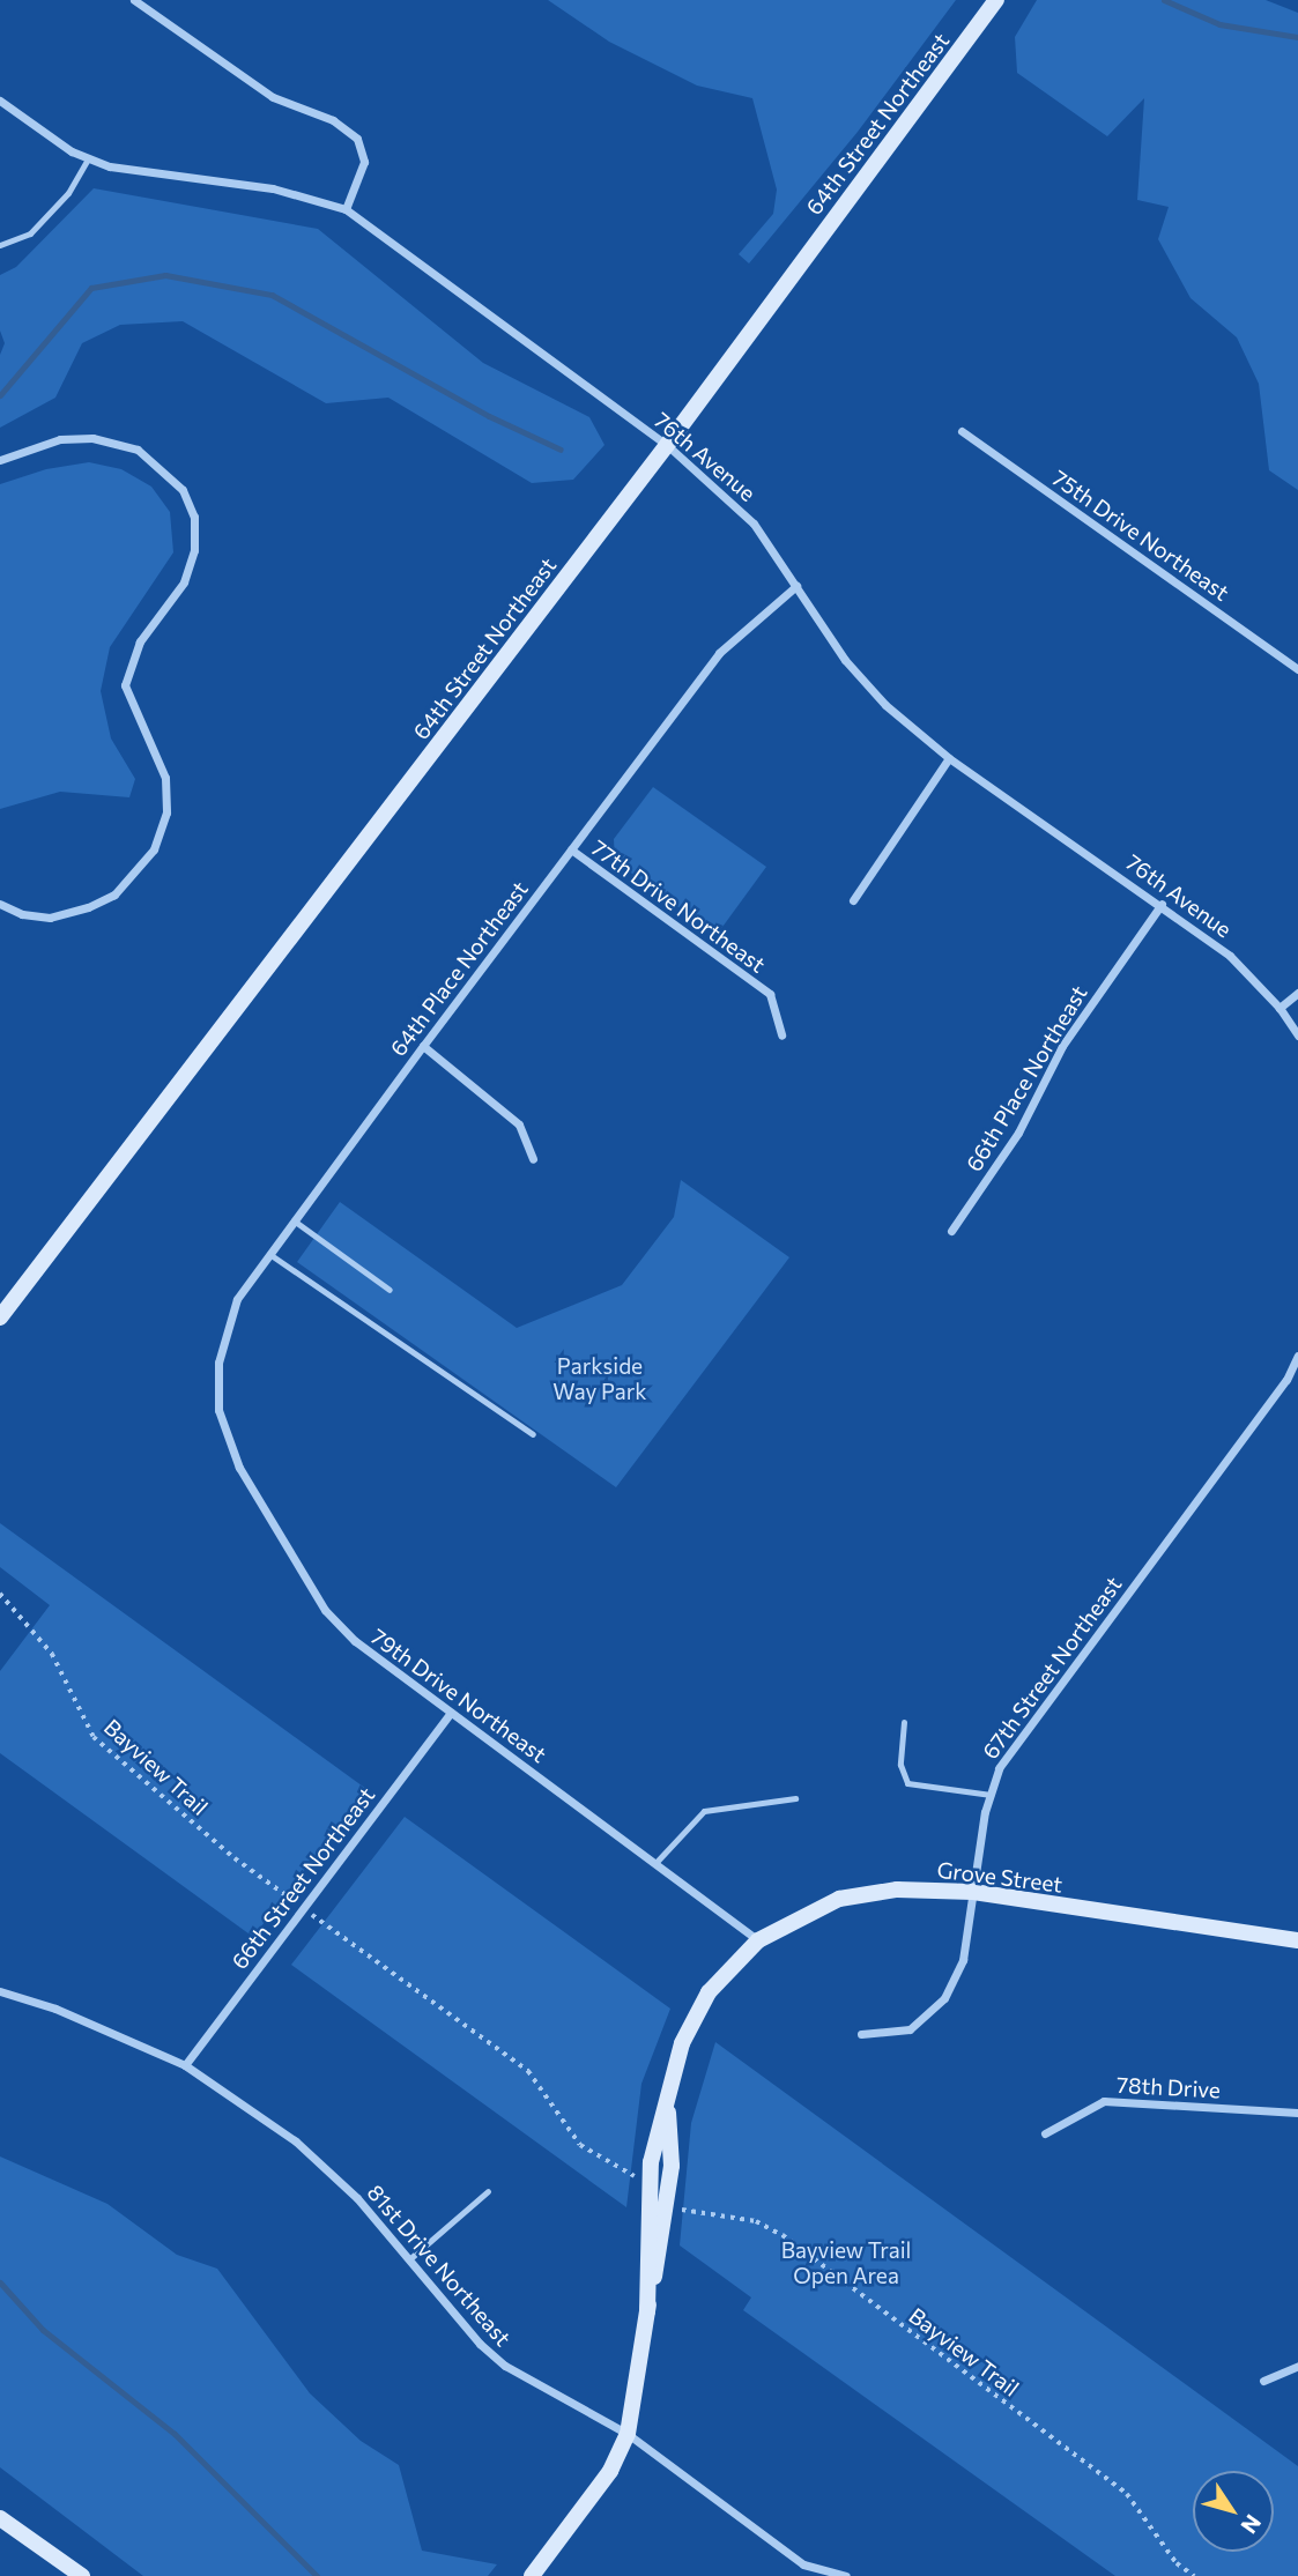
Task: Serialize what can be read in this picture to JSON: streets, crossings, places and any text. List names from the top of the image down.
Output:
{
  "streets": {
    "main road": ["64th Street Northeast", "Grove Street"],
    "street": [
      "76th Avenue",
      "75th Drive Northeast",
      "77th Drive Northeast",
      "64th Place Northeast",
      "66th Place Northeast",
      "67th Street Northeast",
      "79th Drive Northeast",
      "66th Street Northeast",
      "78th Drive",
      "81st Drive Northeast"
    ],
    "path": ["Bayview Trail"]
  },
  "crossings": [
    ["64th Street Northeast", "76th Avenue"],
    ["76th Avenue", "64th Place Northeast"],
    ["76th Avenue", "66th Place Northeast"],
    ["77th Drive Northeast", "64th Place Northeast"],
    ["64th Place Northeast", "79th Drive Northeast"],
    ["67th Street Northeast", "Grove Street"],
    ["79th Drive Northeast", "Grove Street"],
    ["79th Drive Northeast", "66th Street Northeast"],
    ["Grove Street", "81st Drive Northeast"],
    ["66th Street Northeast", "81st Drive Northeast"]
  ],
  "parks": ["Parkside Way Park", "Bayview Trail Open Area"],
  "north": "bottom right"
}
